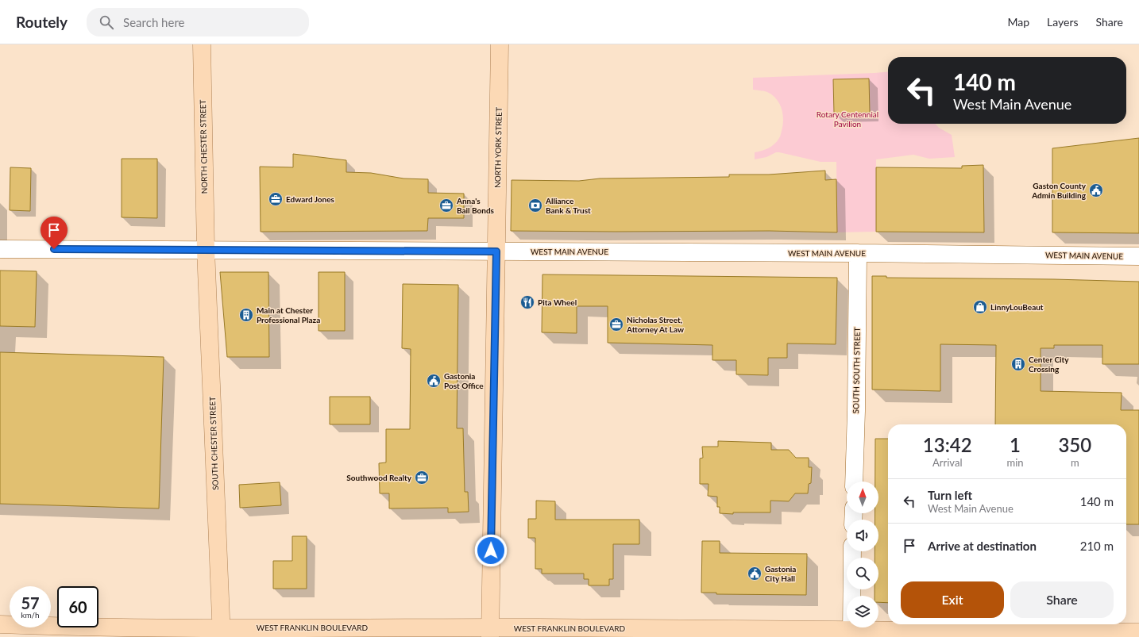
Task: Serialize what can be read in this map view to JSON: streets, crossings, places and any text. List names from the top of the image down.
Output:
{
  "streets": {
    "main road": [
      "NORTH CHESTER STREET",
      "NORTH YORK STREET",
      "SOUTH CHESTER STREET",
      "WEST FRANKLIN BOULEVARD"
    ],
    "street": ["WEST MAIN AVENUE", "SOUTH SOUTH STREET"]
  },
  "crossings": [
    ["NORTH CHESTER STREET", "WEST MAIN AVENUE"],
    ["NORTH CHESTER STREET", "SOUTH CHESTER STREET"],
    ["NORTH YORK STREET", "WEST MAIN AVENUE"],
    ["NORTH YORK STREET", "WEST FRANKLIN BOULEVARD"],
    ["WEST MAIN AVENUE", "SOUTH SOUTH STREET"],
    ["WEST MAIN AVENUE", "SOUTH CHESTER STREET"],
    ["SOUTH CHESTER STREET", "WEST FRANKLIN BOULEVARD"]
  ],
  "parks": ["Rotary Centennial Pavilion"],
  "places": {
    "public building": ["Gaston County Admin Building", "Gastonia Post Office", "Gastonia City Hall"],
    "office": [
      "Edward Jones",
      "Anna's Bail Bonds",
      "Nicholas Street, Attorney At Law",
      "Southwood Realty"
    ],
    "bank": ["Alliance Bank & Trust"],
    "restaurant": ["Pita Wheel"],
    "shop": ["LinnyLouBeaut"],
    "building": ["Main at Chester Professional Plaza", "Center City Crossing"]
  },
  "north": "top",
  "page": {
    "header": "Routely",
    "search": "Search here",
    "nav": ["Map", "Layers", "Share"],
    "turn": ["140 m", "West Main Avenue"],
    "eta": [
      "13:42",
      "Arrival",
      "1",
      "min",
      "350",
      "m"
    ],
    "list": [
      {
        "name": "Turn left",
        "note": "West Main Avenue",
        "value": "140 m"
      },
      {
        "name": "Arrive at destination",
        "value": "210 m"
      }
    ],
    "buttons": ["Exit", "Share"],
    "speed": "57 km/h",
    "limit": "60"
  }
}
